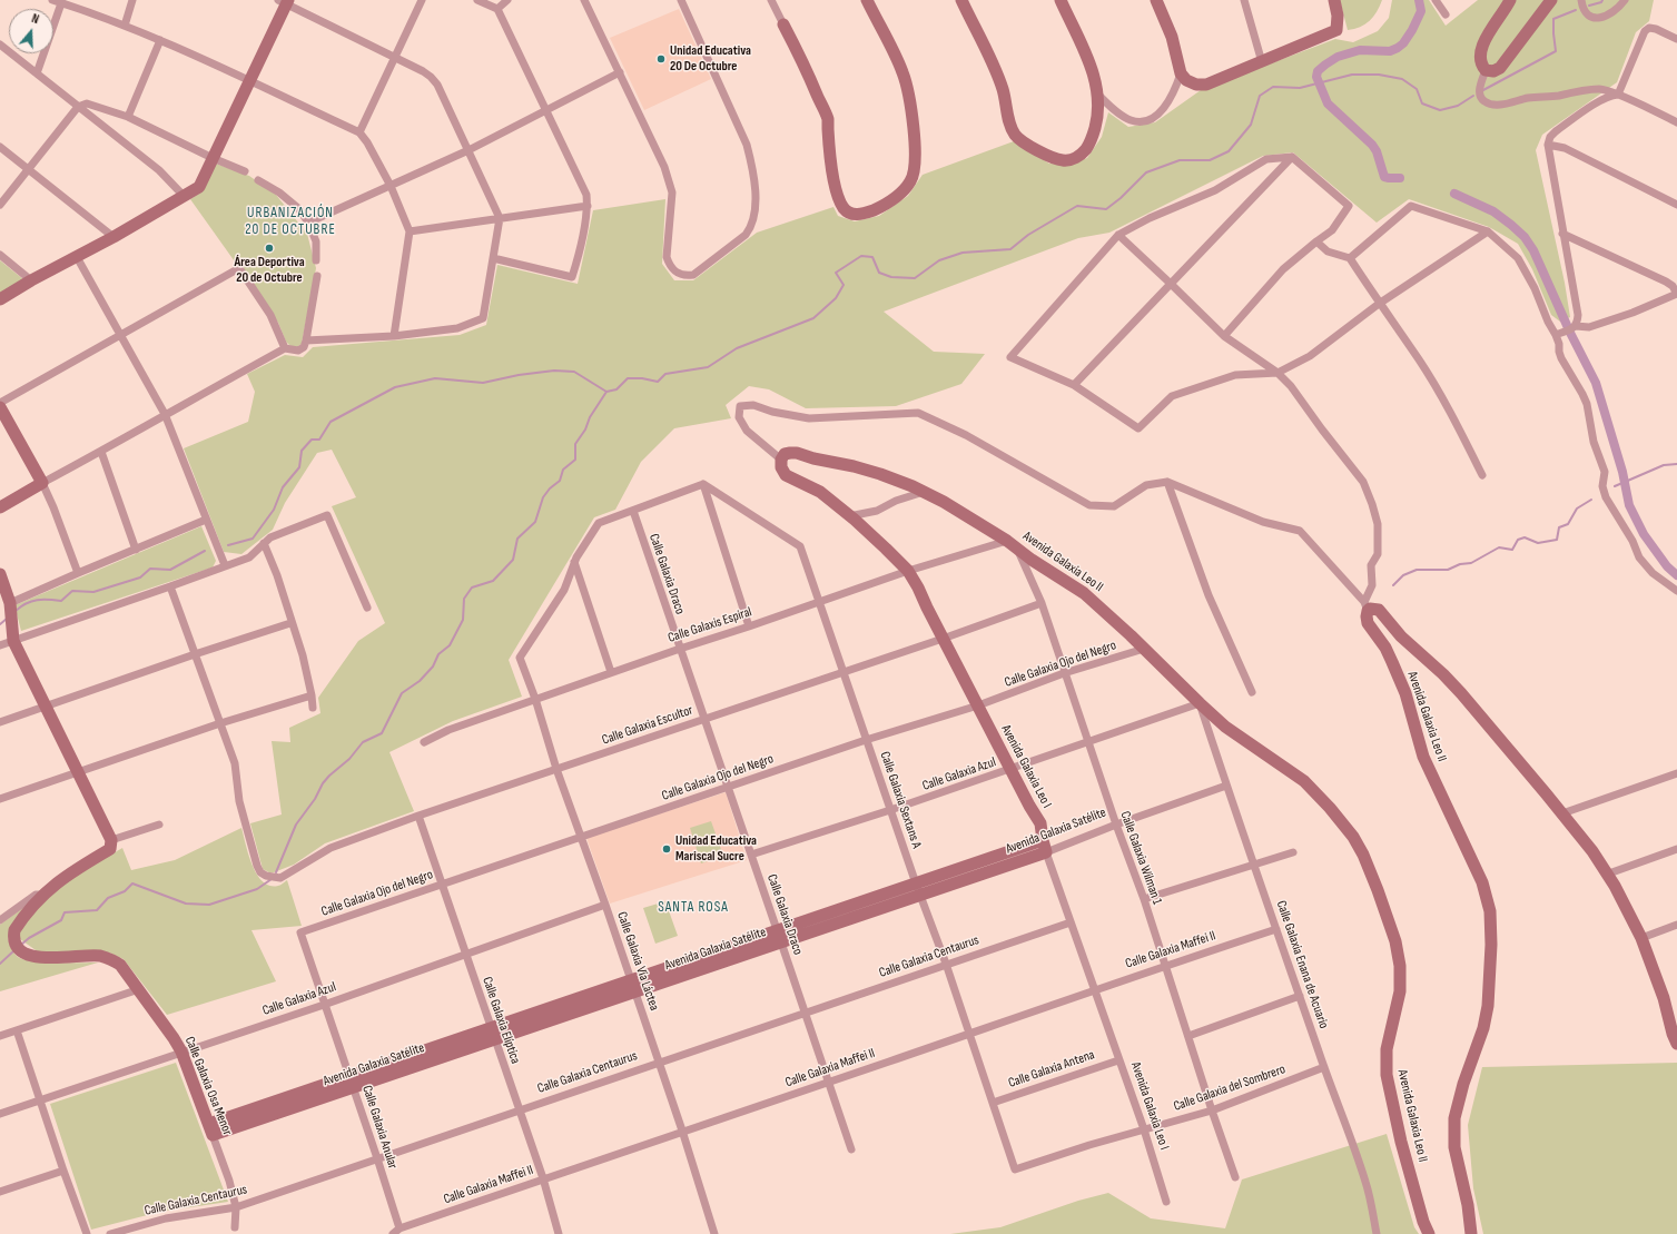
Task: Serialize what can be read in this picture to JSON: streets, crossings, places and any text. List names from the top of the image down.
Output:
{
  "streets": {
    "street": [
      "Avenida Galaxia Leo II",
      "Calle Galaxia Draco",
      "Calle Galaxis Espiral",
      "Calle Galaxia Ojo del Negro",
      "Calle Galaxia Escultor",
      "Avenida Galaxia Leo I",
      "Calle Galaxia Azul",
      "Calle Galaxia Sextans A",
      "Avenida Galaxia Satélite",
      "Calle Galaxia Wilman 1",
      "Calle Galaxia Maffei II",
      "Calle Galaxia Centaurus",
      "Calle Galaxia Vía Láctea",
      "Calle Galaxia Enana de Acuario",
      "Calle Galaxia Elíptica",
      "Calle Galaxia Antena",
      "Calle Galaxia Osa Menor",
      "Calle Galaxia del Sombrero",
      "Calle Galaxia Anular"
    ]
  },
  "crossings": [
    ["Avenida Galaxia Leo II", "Calle Galaxis Espiral"],
    ["Avenida Galaxia Leo II", "Calle Galaxia Ojo del Negro"],
    ["Avenida Galaxia Leo II", "Avenida Galaxia Leo I"],
    ["Avenida Galaxia Leo II", "Calle Galaxia Azul"],
    ["Avenida Galaxia Leo II", "Calle Galaxia Wilman 1"],
    ["Avenida Galaxia Leo II", "Calle Galaxia Enana de Acuario"],
    ["Calle Galaxia Draco", "Calle Galaxis Espiral"],
    ["Calle Galaxia Draco", "Calle Galaxia Ojo del Negro"],
    ["Calle Galaxia Draco", "Calle Galaxia Escultor"],
    ["Calle Galaxia Draco", "Calle Galaxia Azul"],
    ["Calle Galaxia Draco", "Avenida Galaxia Satélite"],
    ["Calle Galaxia Draco", "Calle Galaxia Maffei II"],
    ["Calle Galaxia Draco", "Calle Galaxia Centaurus"],
    ["Calle Galaxis Espiral", "Avenida Galaxia Leo I"],
    ["Calle Galaxis Espiral", "Calle Galaxia Sextans A"],
    ["Calle Galaxis Espiral", "Calle Galaxia Wilman 1"],
    ["Calle Galaxis Espiral", "Calle Galaxia Vía Láctea"],
    ["Calle Galaxia Ojo del Negro", "Avenida Galaxia Leo I"],
    ["Calle Galaxia Ojo del Negro", "Calle Galaxia Sextans A"],
    ["Calle Galaxia Ojo del Negro", "Calle Galaxia Wilman 1"],
    ["Calle Galaxia Ojo del Negro", "Calle Galaxia Vía Láctea"],
    ["Calle Galaxia Ojo del Negro", "Calle Galaxia Elíptica"],
    ["Calle Galaxia Ojo del Negro", "Calle Galaxia Anular"],
    ["Calle Galaxia Escultor", "Avenida Galaxia Leo I"],
    ["Calle Galaxia Escultor", "Calle Galaxia Sextans A"],
    ["Calle Galaxia Escultor", "Calle Galaxia Wilman 1"],
    ["Calle Galaxia Escultor", "Calle Galaxia Vía Láctea"],
    ["Calle Galaxia Escultor", "Calle Galaxia Elíptica"],
    ["Avenida Galaxia Leo I", "Calle Galaxia Azul"],
    ["Avenida Galaxia Leo I", "Avenida Galaxia Satélite"],
    ["Avenida Galaxia Leo I", "Calle Galaxia Maffei II"],
    ["Avenida Galaxia Leo I", "Calle Galaxia Centaurus"],
    ["Avenida Galaxia Leo I", "Calle Galaxia Antena"],
    ["Avenida Galaxia Leo I", "Calle Galaxia del Sombrero"],
    ["Calle Galaxia Azul", "Calle Galaxia Sextans A"],
    ["Calle Galaxia Azul", "Calle Galaxia Wilman 1"],
    ["Calle Galaxia Azul", "Calle Galaxia Vía Láctea"],
    ["Calle Galaxia Azul", "Calle Galaxia Enana de Acuario"],
    ["Calle Galaxia Azul", "Calle Galaxia Elíptica"],
    ["Calle Galaxia Azul", "Calle Galaxia Osa Menor"],
    ["Calle Galaxia Azul", "Calle Galaxia Anular"],
    ["Calle Galaxia Sextans A", "Avenida Galaxia Satélite"],
    ["Calle Galaxia Sextans A", "Calle Galaxia Maffei II"],
    ["Calle Galaxia Sextans A", "Calle Galaxia Centaurus"],
    ["Calle Galaxia Sextans A", "Calle Galaxia Antena"],
    ["Calle Galaxia Sextans A", "Calle Galaxia del Sombrero"],
    ["Avenida Galaxia Satélite", "Calle Galaxia Wilman 1"],
    ["Avenida Galaxia Satélite", "Calle Galaxia Vía Láctea"],
    ["Avenida Galaxia Satélite", "Calle Galaxia Enana de Acuario"],
    ["Avenida Galaxia Satélite", "Calle Galaxia Elíptica"],
    ["Avenida Galaxia Satélite", "Calle Galaxia Osa Menor"],
    ["Avenida Galaxia Satélite", "Calle Galaxia Anular"],
    ["Calle Galaxia Wilman 1", "Calle Galaxia Maffei II"],
    ["Calle Galaxia Wilman 1", "Calle Galaxia del Sombrero"],
    ["Calle Galaxia Maffei II", "Calle Galaxia Vía Láctea"],
    ["Calle Galaxia Maffei II", "Calle Galaxia Enana de Acuario"],
    ["Calle Galaxia Maffei II", "Calle Galaxia Elíptica"],
    ["Calle Galaxia Maffei II", "Calle Galaxia Anular"],
    ["Calle Galaxia Centaurus", "Calle Galaxia Vía Láctea"],
    ["Calle Galaxia Centaurus", "Calle Galaxia Elíptica"],
    ["Calle Galaxia Centaurus", "Calle Galaxia Osa Menor"],
    ["Calle Galaxia Centaurus", "Calle Galaxia Anular"],
    ["Calle Galaxia Enana de Acuario", "Calle Galaxia del Sombrero"]
  ],
  "districts": ["URBANIZACIÓN 20 DE OCTUBRE", "SANTA ROSA"],
  "places": ["Unidad Educativa 20 De Octubre", "Área Deportiva 20 de Octubre", "Unidad Educativa Mariscal Sucre"],
  "north": "top"
}
